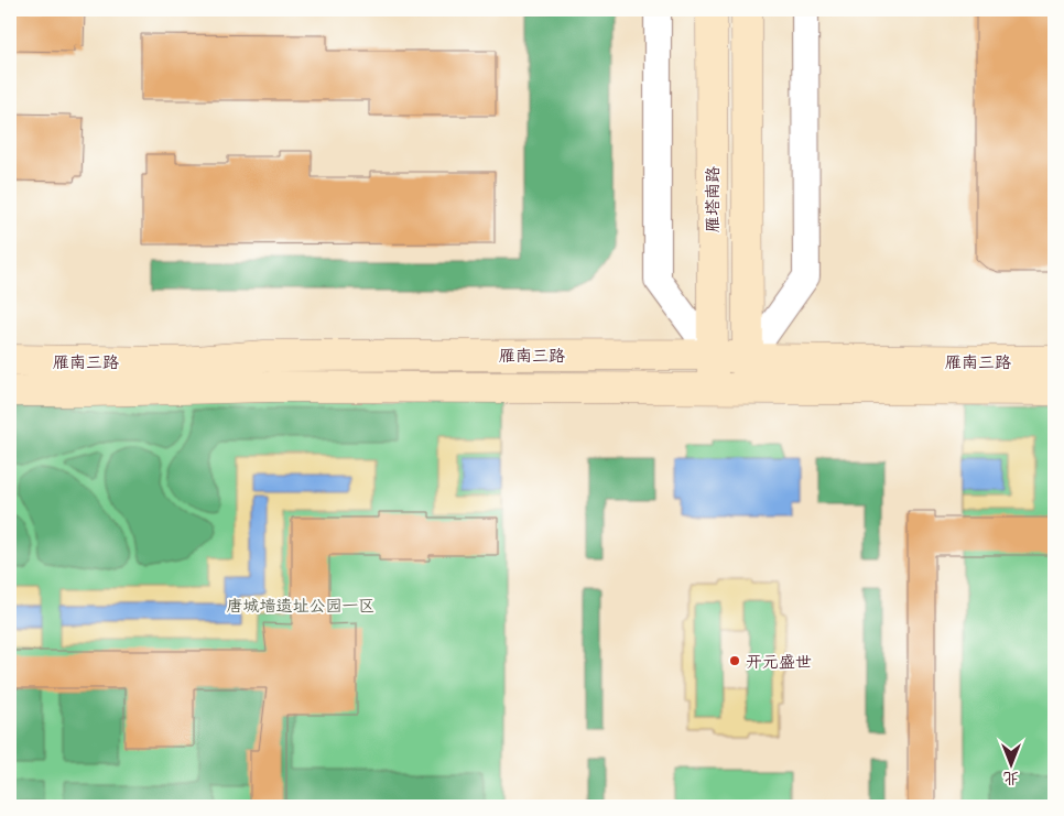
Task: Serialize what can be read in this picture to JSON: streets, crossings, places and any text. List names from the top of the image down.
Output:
{
  "streets": {
    "street": ["雁塔南路", "雁南三路"]
  },
  "crossings": [
    ["雁塔南路", "雁南三路"]
  ],
  "parks": ["唐城墙遗址公园一区"],
  "places": ["开元盛世"],
  "north": "bottom"
}
